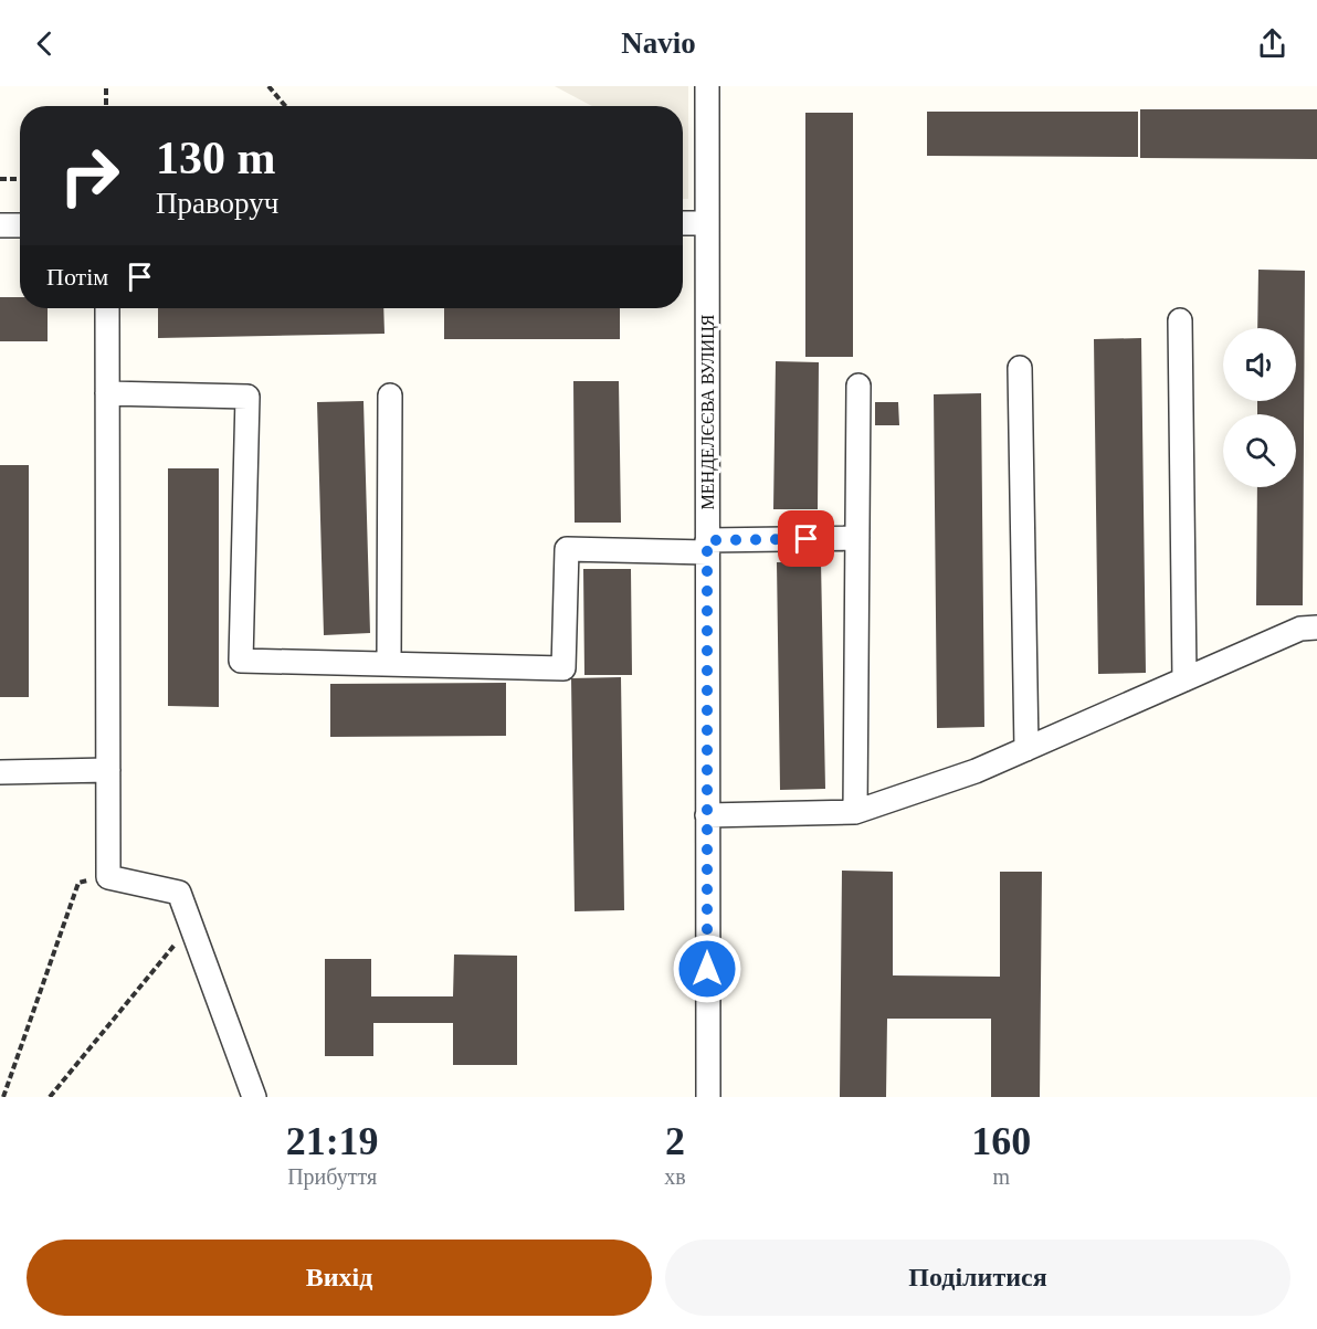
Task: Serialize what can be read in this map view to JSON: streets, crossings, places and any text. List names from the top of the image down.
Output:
{
  "streets": {
    "street": ["МЕНДЕЛЄЄВА ВУЛИЦЯ"]
  },
  "page": {
    "header": "Navio",
    "turn": ["130 m", "Праворуч"],
    "then": "Потім",
    "eta": [
      "21:19",
      "Прибуття",
      "2",
      "хв",
      "160",
      "m"
    ],
    "buttons": ["Вихід", "Поділитися"]
  }
}
